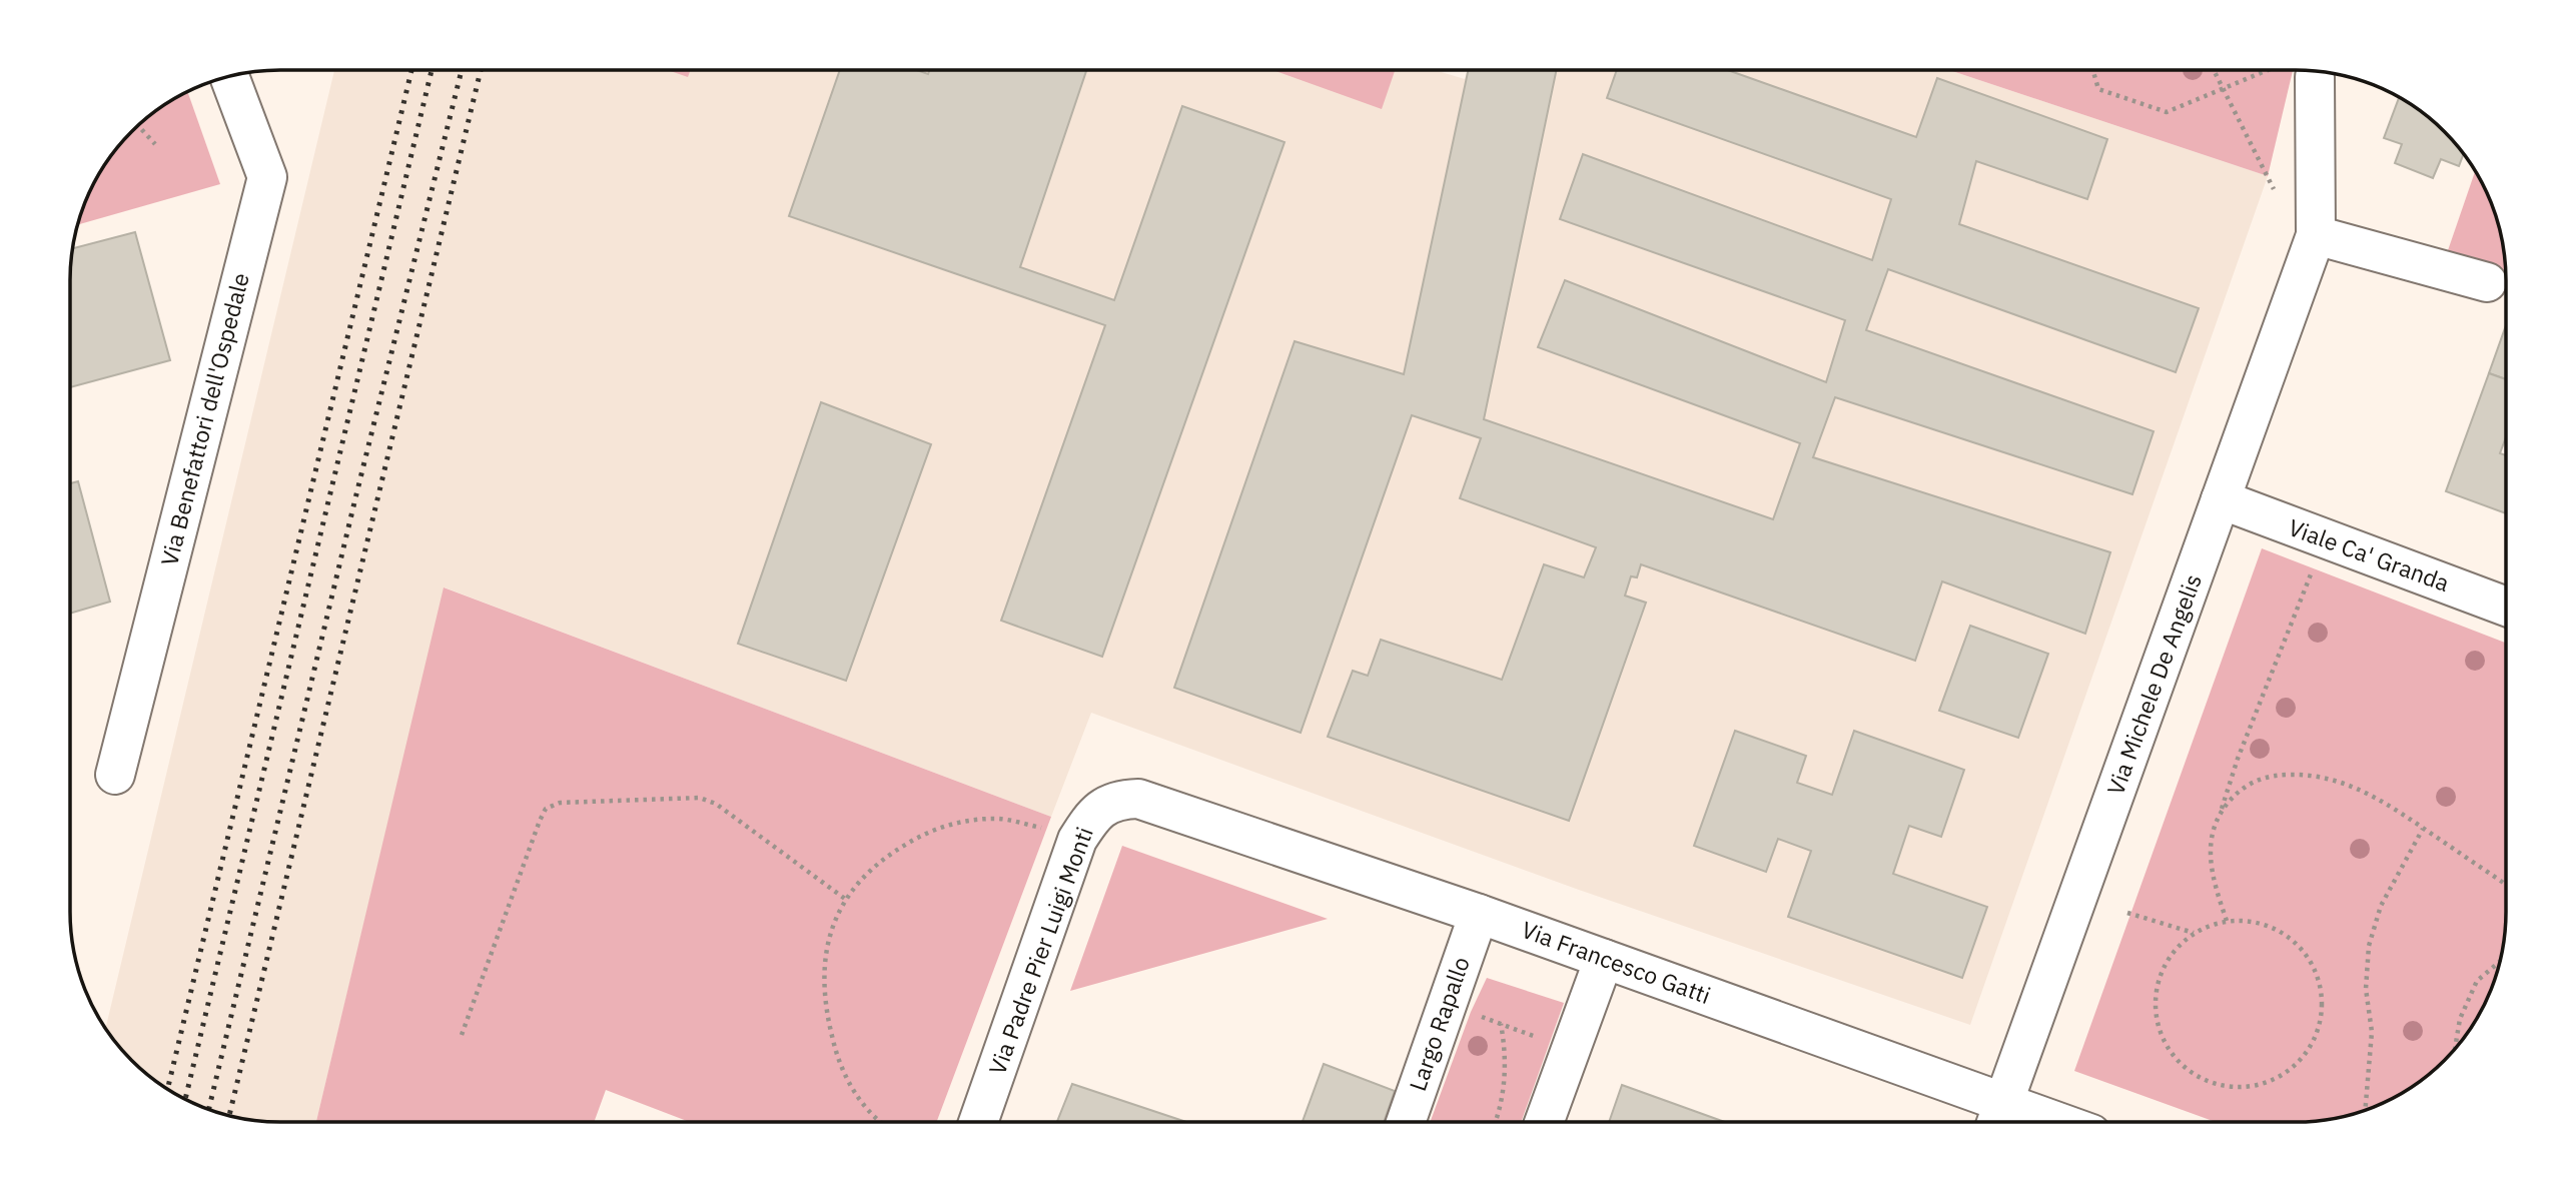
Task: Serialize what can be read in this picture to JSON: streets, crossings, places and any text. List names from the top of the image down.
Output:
{
  "streets": {
    "street": [
      "Via Benefattori dell'Ospedale",
      "Viale Ca' Granda",
      "Via Michele De Angelis",
      "Via Padre Pier Luigi Monti",
      "Via Francesco Gatti",
      "Largo Rapallo"
    ]
  },
  "crossings": [
    ["Viale Ca' Granda", "Via Michele De Angelis"],
    ["Via Michele De Angelis", "Via Francesco Gatti"],
    ["Via Padre Pier Luigi Monti", "Via Francesco Gatti"],
    ["Via Francesco Gatti", "Largo Rapallo"]
  ]
}
